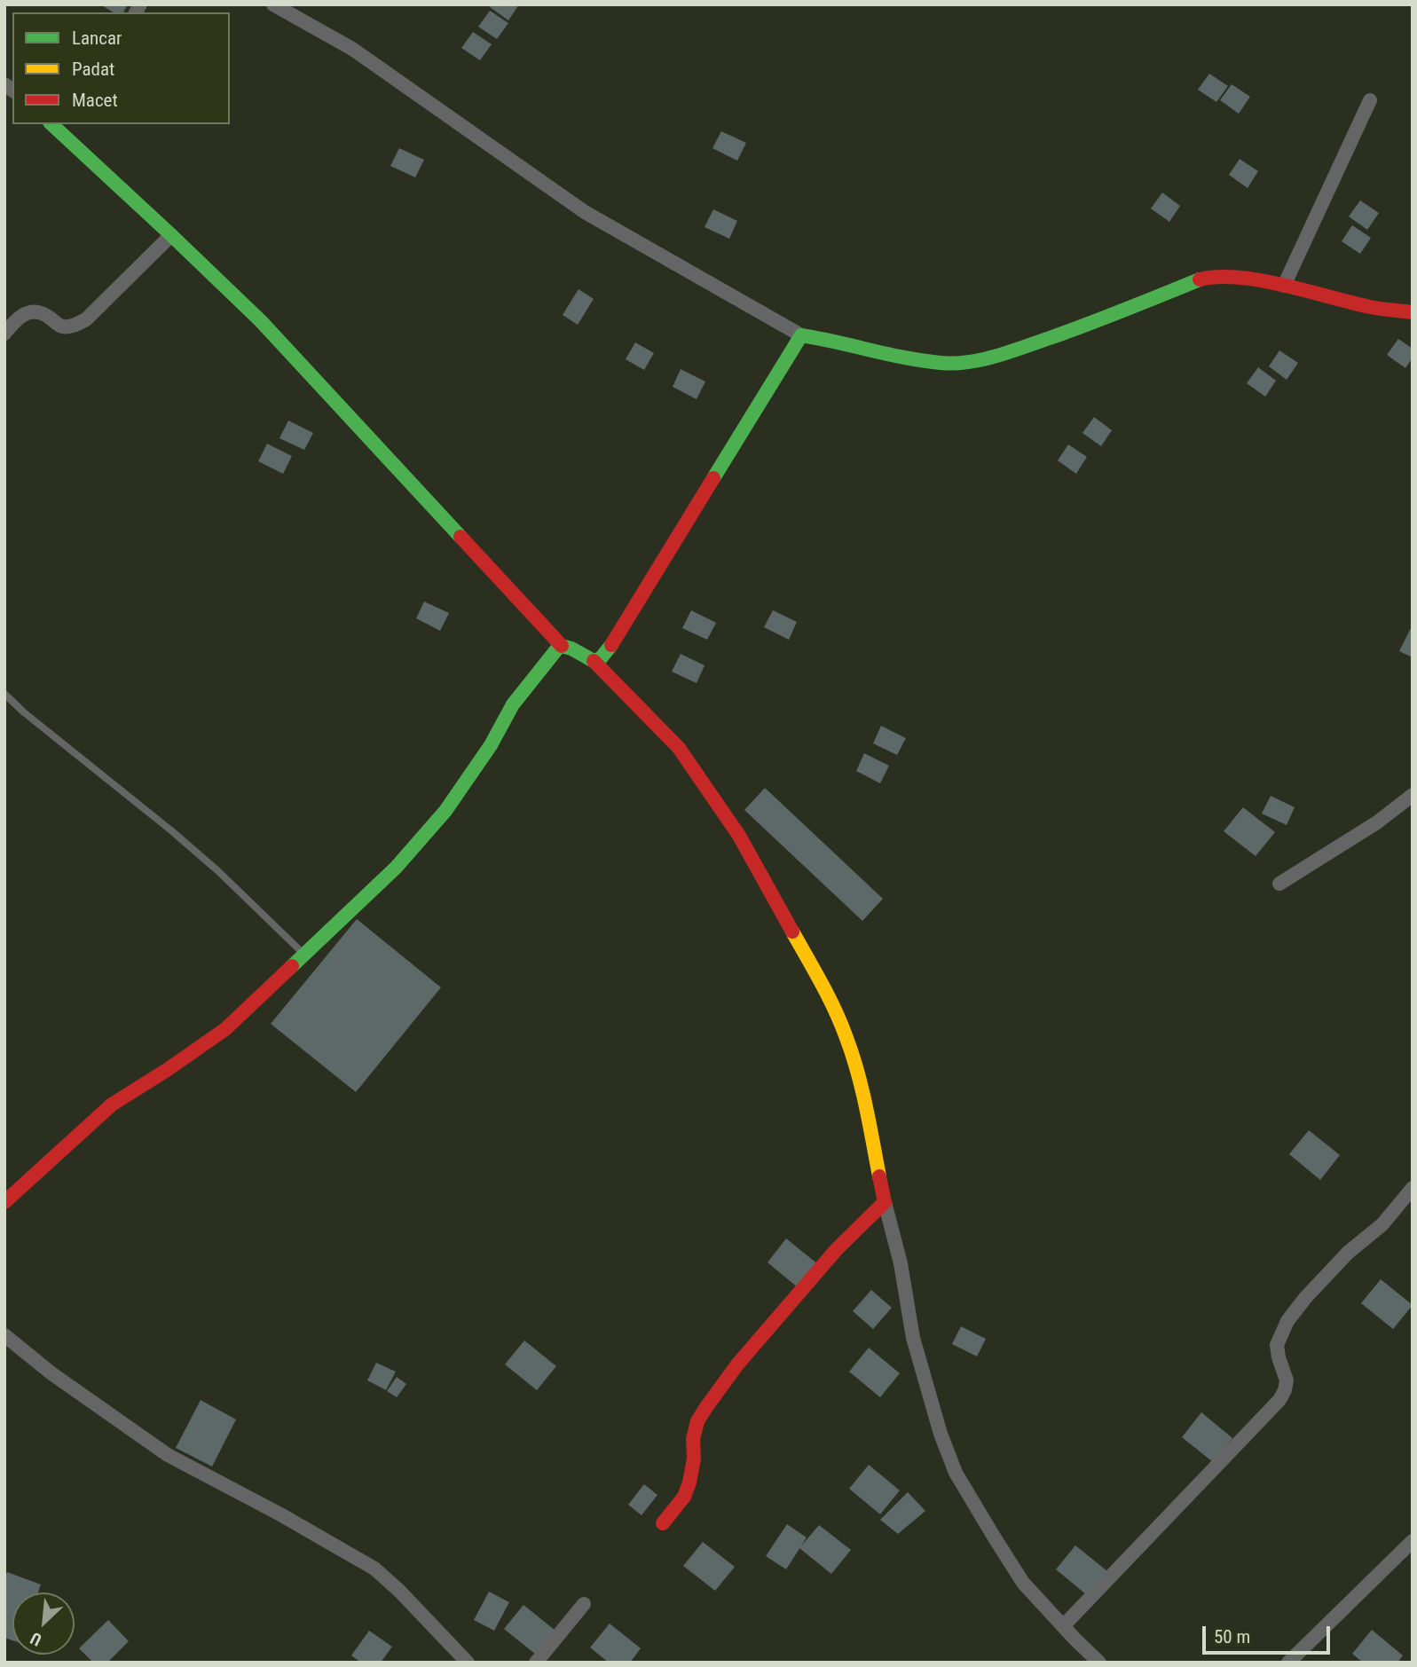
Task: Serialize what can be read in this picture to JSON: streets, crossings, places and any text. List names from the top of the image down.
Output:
{
  "legend": ["Lancar", "Padat", "Macet"],
  "scale_bar": "50 m",
  "north": "bottom left"
}
